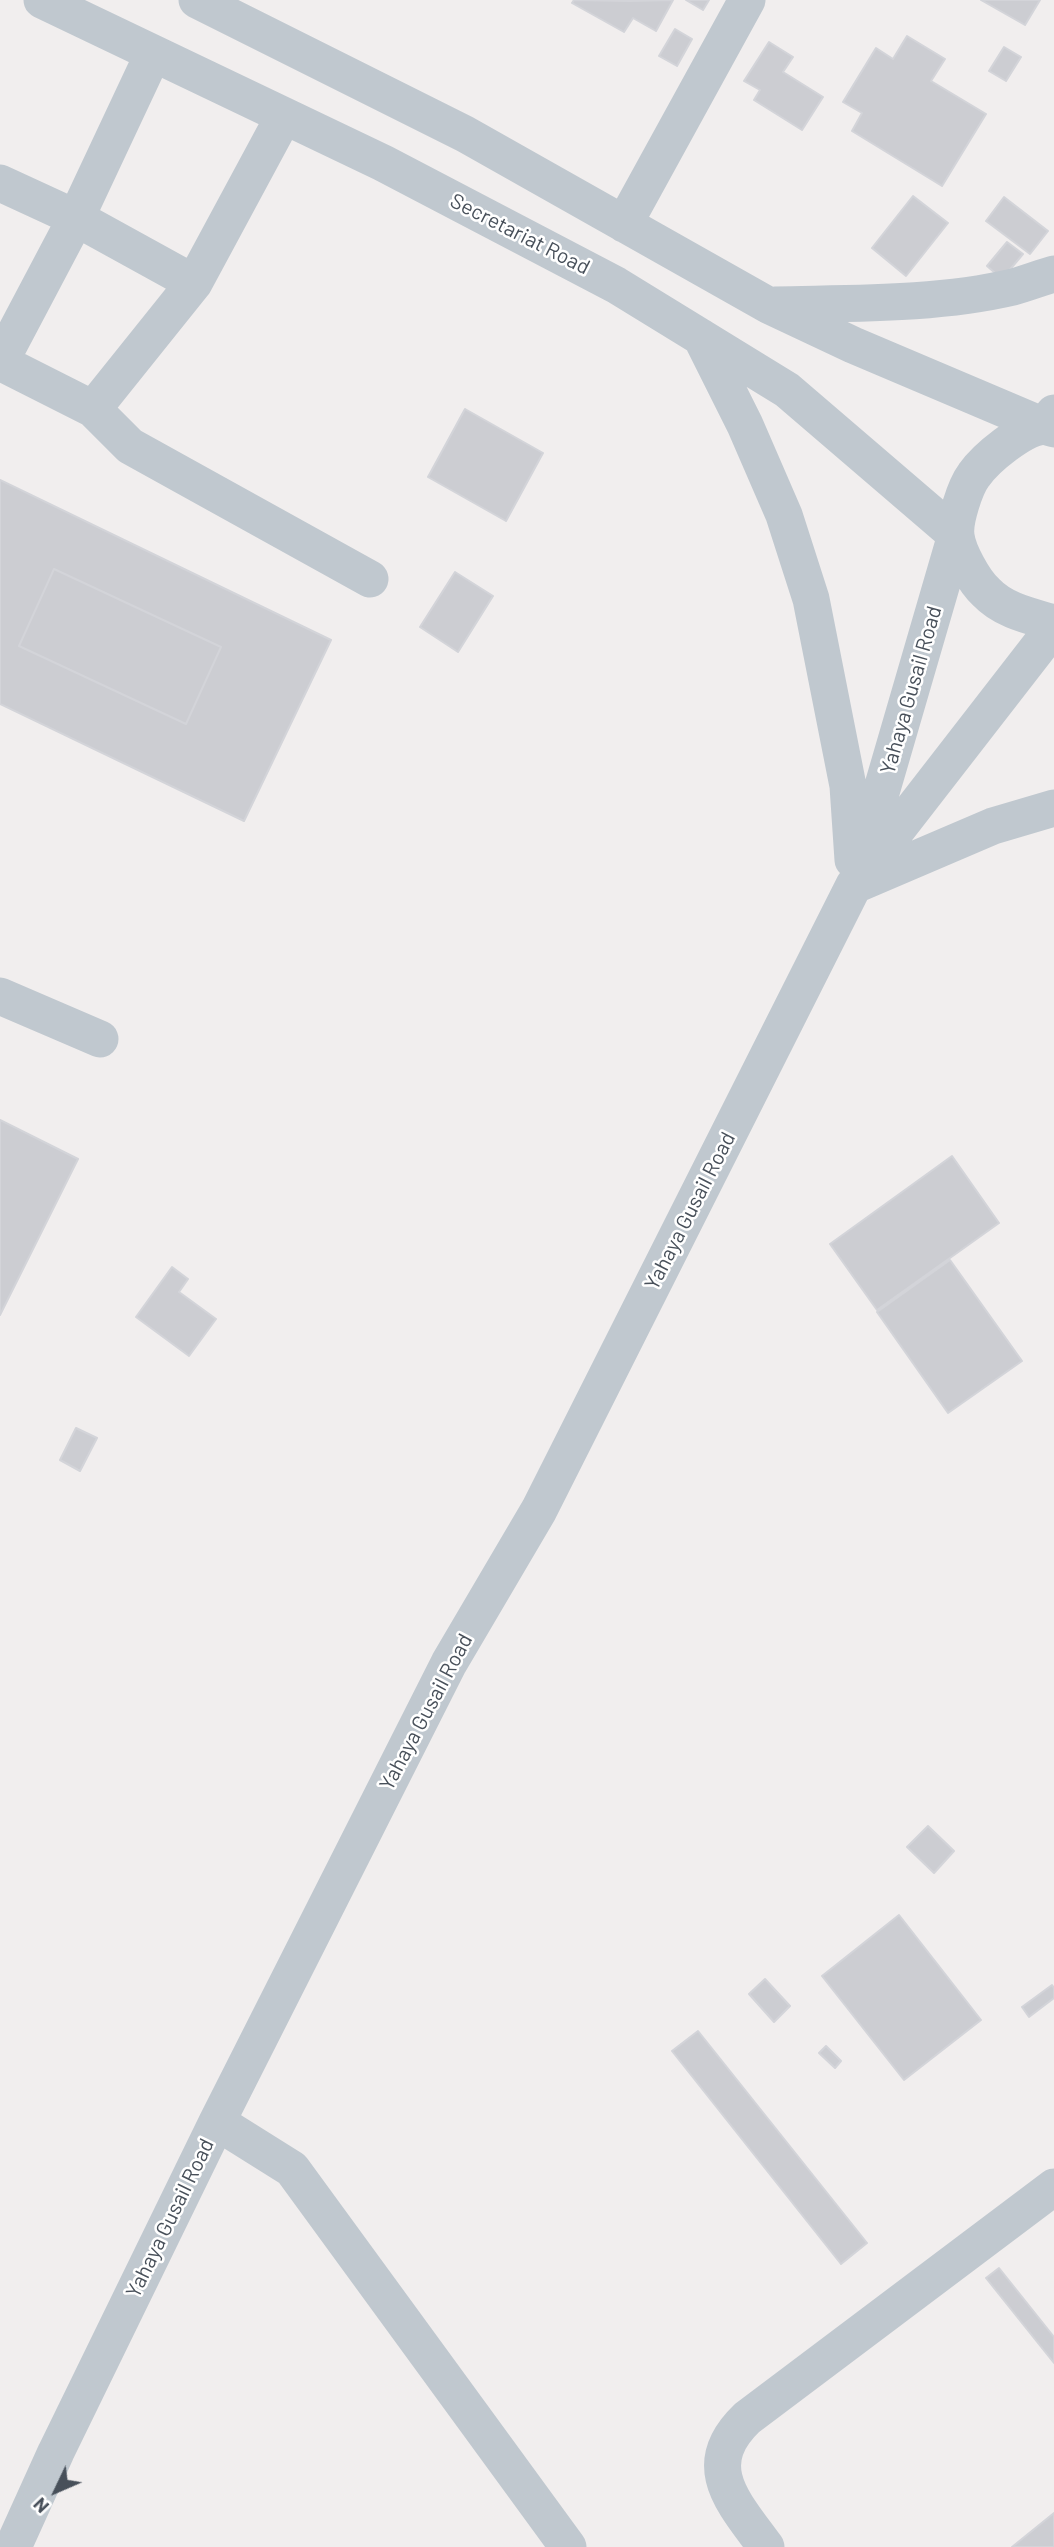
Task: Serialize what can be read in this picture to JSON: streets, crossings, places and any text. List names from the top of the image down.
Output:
{
  "streets": {
    "street": ["Secretariat Road", "Yahaya Gusail Road"]
  },
  "crossings": [
    ["Secretariat Road", "Yahaya Gusail Road"]
  ],
  "north": "bottom left"
}
